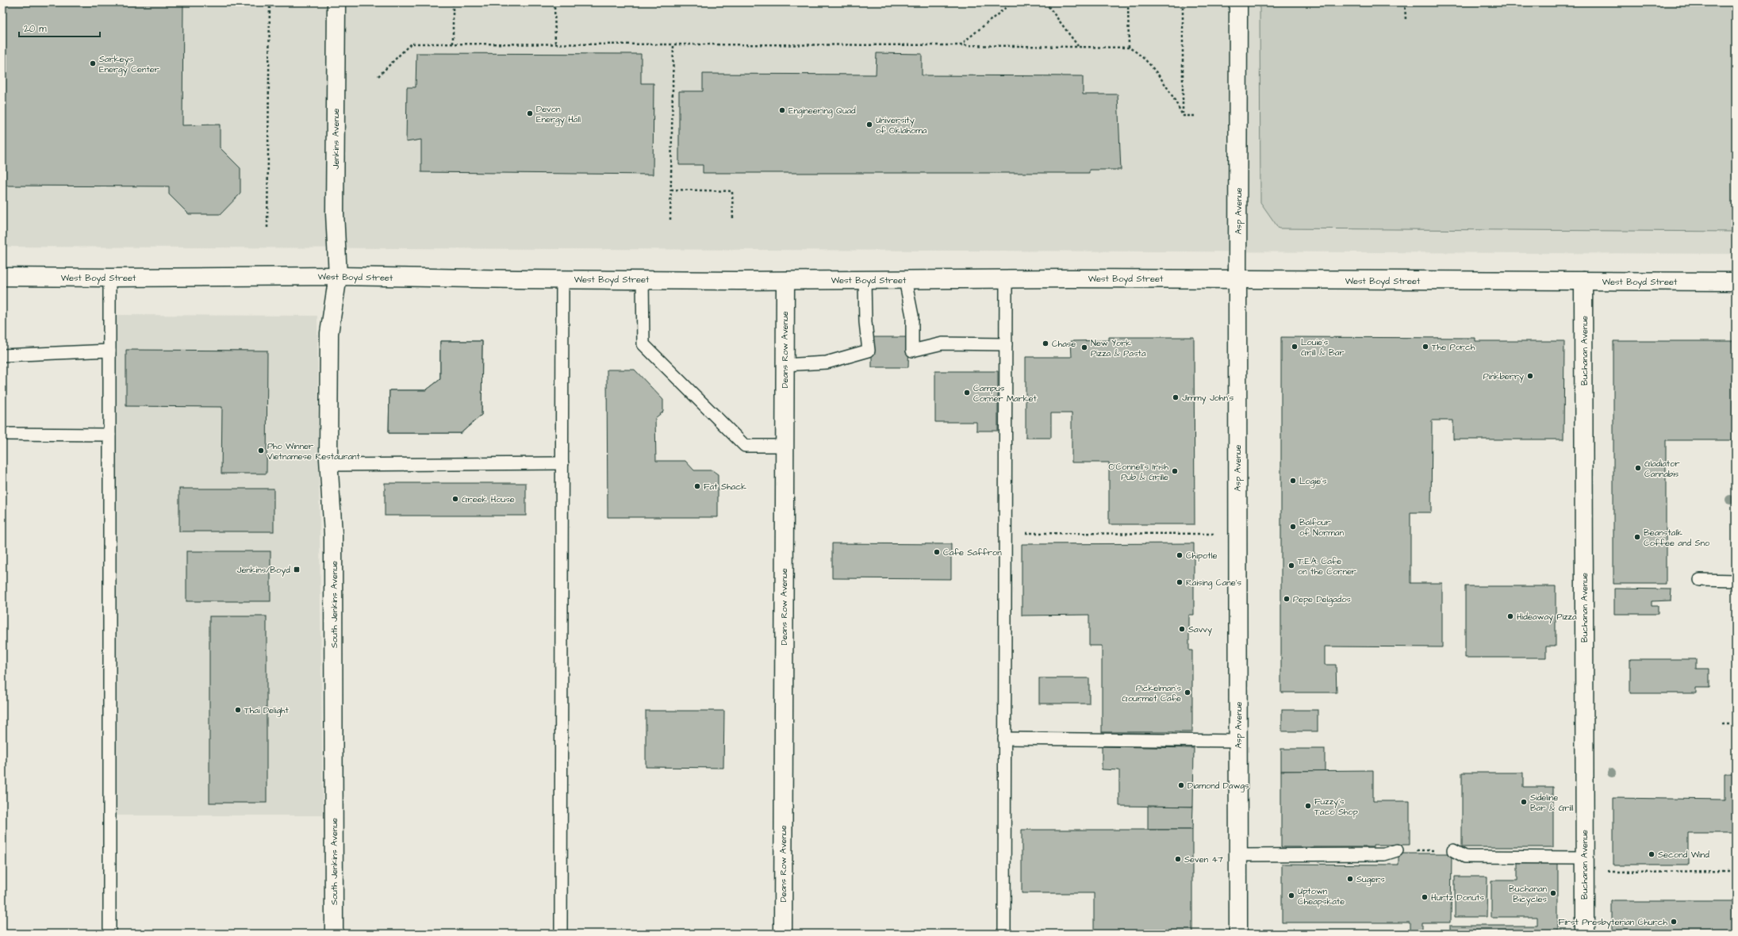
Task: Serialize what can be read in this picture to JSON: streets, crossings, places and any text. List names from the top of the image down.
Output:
{
  "streets": {
    "street": [
      "Jenkins Avenue",
      "Asp Avenue",
      "West Boyd Street",
      "Deans Row Avenue",
      "Buchanan Avenue",
      "South Jenkins Avenue"
    ]
  },
  "crossings": [
    ["Jenkins Avenue", "West Boyd Street"],
    ["Jenkins Avenue", "South Jenkins Avenue"],
    ["Asp Avenue", "West Boyd Street"],
    ["West Boyd Street", "Deans Row Avenue"],
    ["West Boyd Street", "Buchanan Avenue"],
    ["West Boyd Street", "South Jenkins Avenue"]
  ],
  "places": {
    "other": [
      "Sarkeys Energy Center",
      "Engineering Quad",
      "Devon Energy Hall",
      "University of Oklahoma",
      "Chase",
      "Louie's Grill & Bar",
      "The Porch",
      "New York Pizza & Pasta",
      "Pinkberry",
      "Campus Corner Market",
      "Jimmy John's",
      "Pho Winner Vietnamese Restaurant",
      "Gladiator Cannabis",
      "O'Connell's Irish Pub & Grille",
      "Logie's",
      "Fat Shack",
      "Greek House",
      "Balfour of Norman",
      "Beanstalk Coffee and Sno",
      "Cafe Saffron",
      "Chipotle",
      "T.E.A. Cafe on the Corner",
      "Raising Cane's",
      "Pepe Delgados",
      "Hideaway Pizza",
      "Savvy",
      "Pickelman's Gourmet Cafe",
      "Thai Delight",
      "Diamond Dawgs",
      "Sideline Bar & Grill",
      "Fuzzy's Taco Shop",
      "Second Wind",
      "Seven 47",
      "Sugers",
      "Buchanan Bicycles",
      "Uptown Cheapskate",
      "Hurtz Donuts",
      "First Presbyterian Church"
    ],
    "transit": ["Jenkins/Boyd"]
  },
  "scale_bar": "20 m"
}
